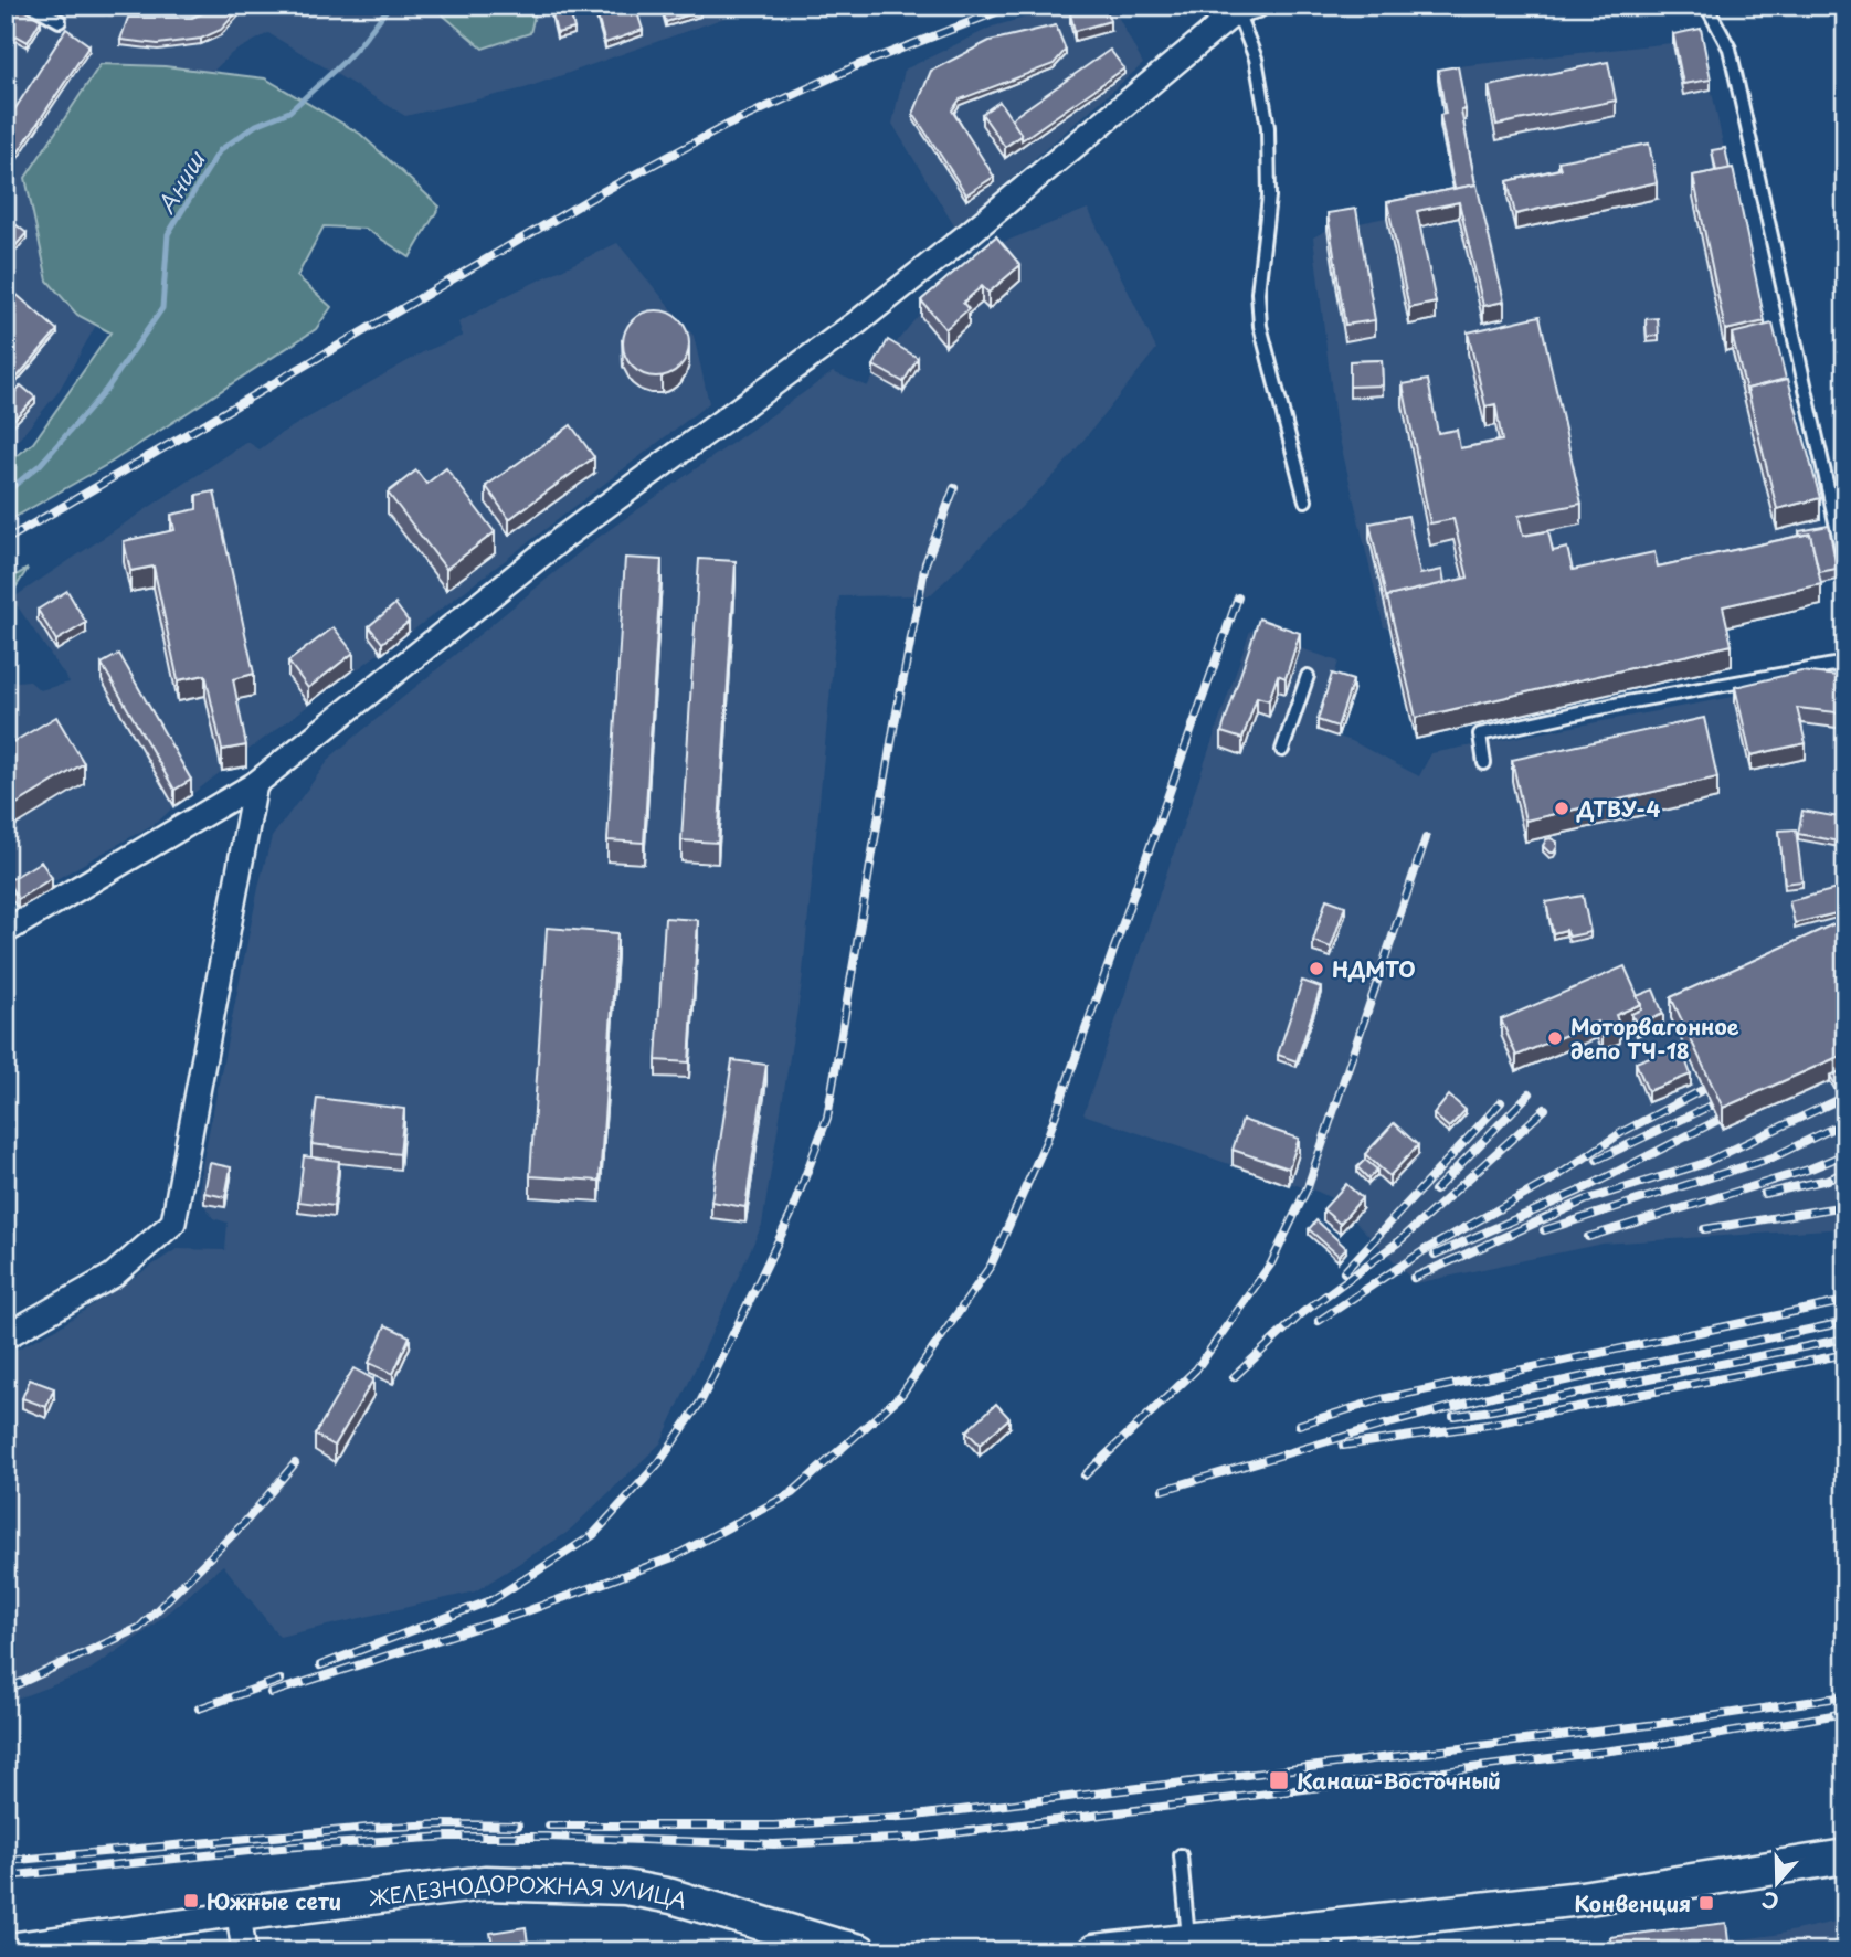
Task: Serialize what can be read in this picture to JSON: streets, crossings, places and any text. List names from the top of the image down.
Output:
{
  "streets": {
    "street": ["ЖЕЛЕЗНОДОРОЖНАЯ УЛИЦА"]
  },
  "water": ["Аниш"],
  "places": {
    "other": ["ДТВУ-4", "НДМТО", "Моторвагонное депо ТЧ-18"],
    "transit": ["Канаш-Восточный", "Южные сети", "Конвенция"]
  },
  "north": "bottom"
}
